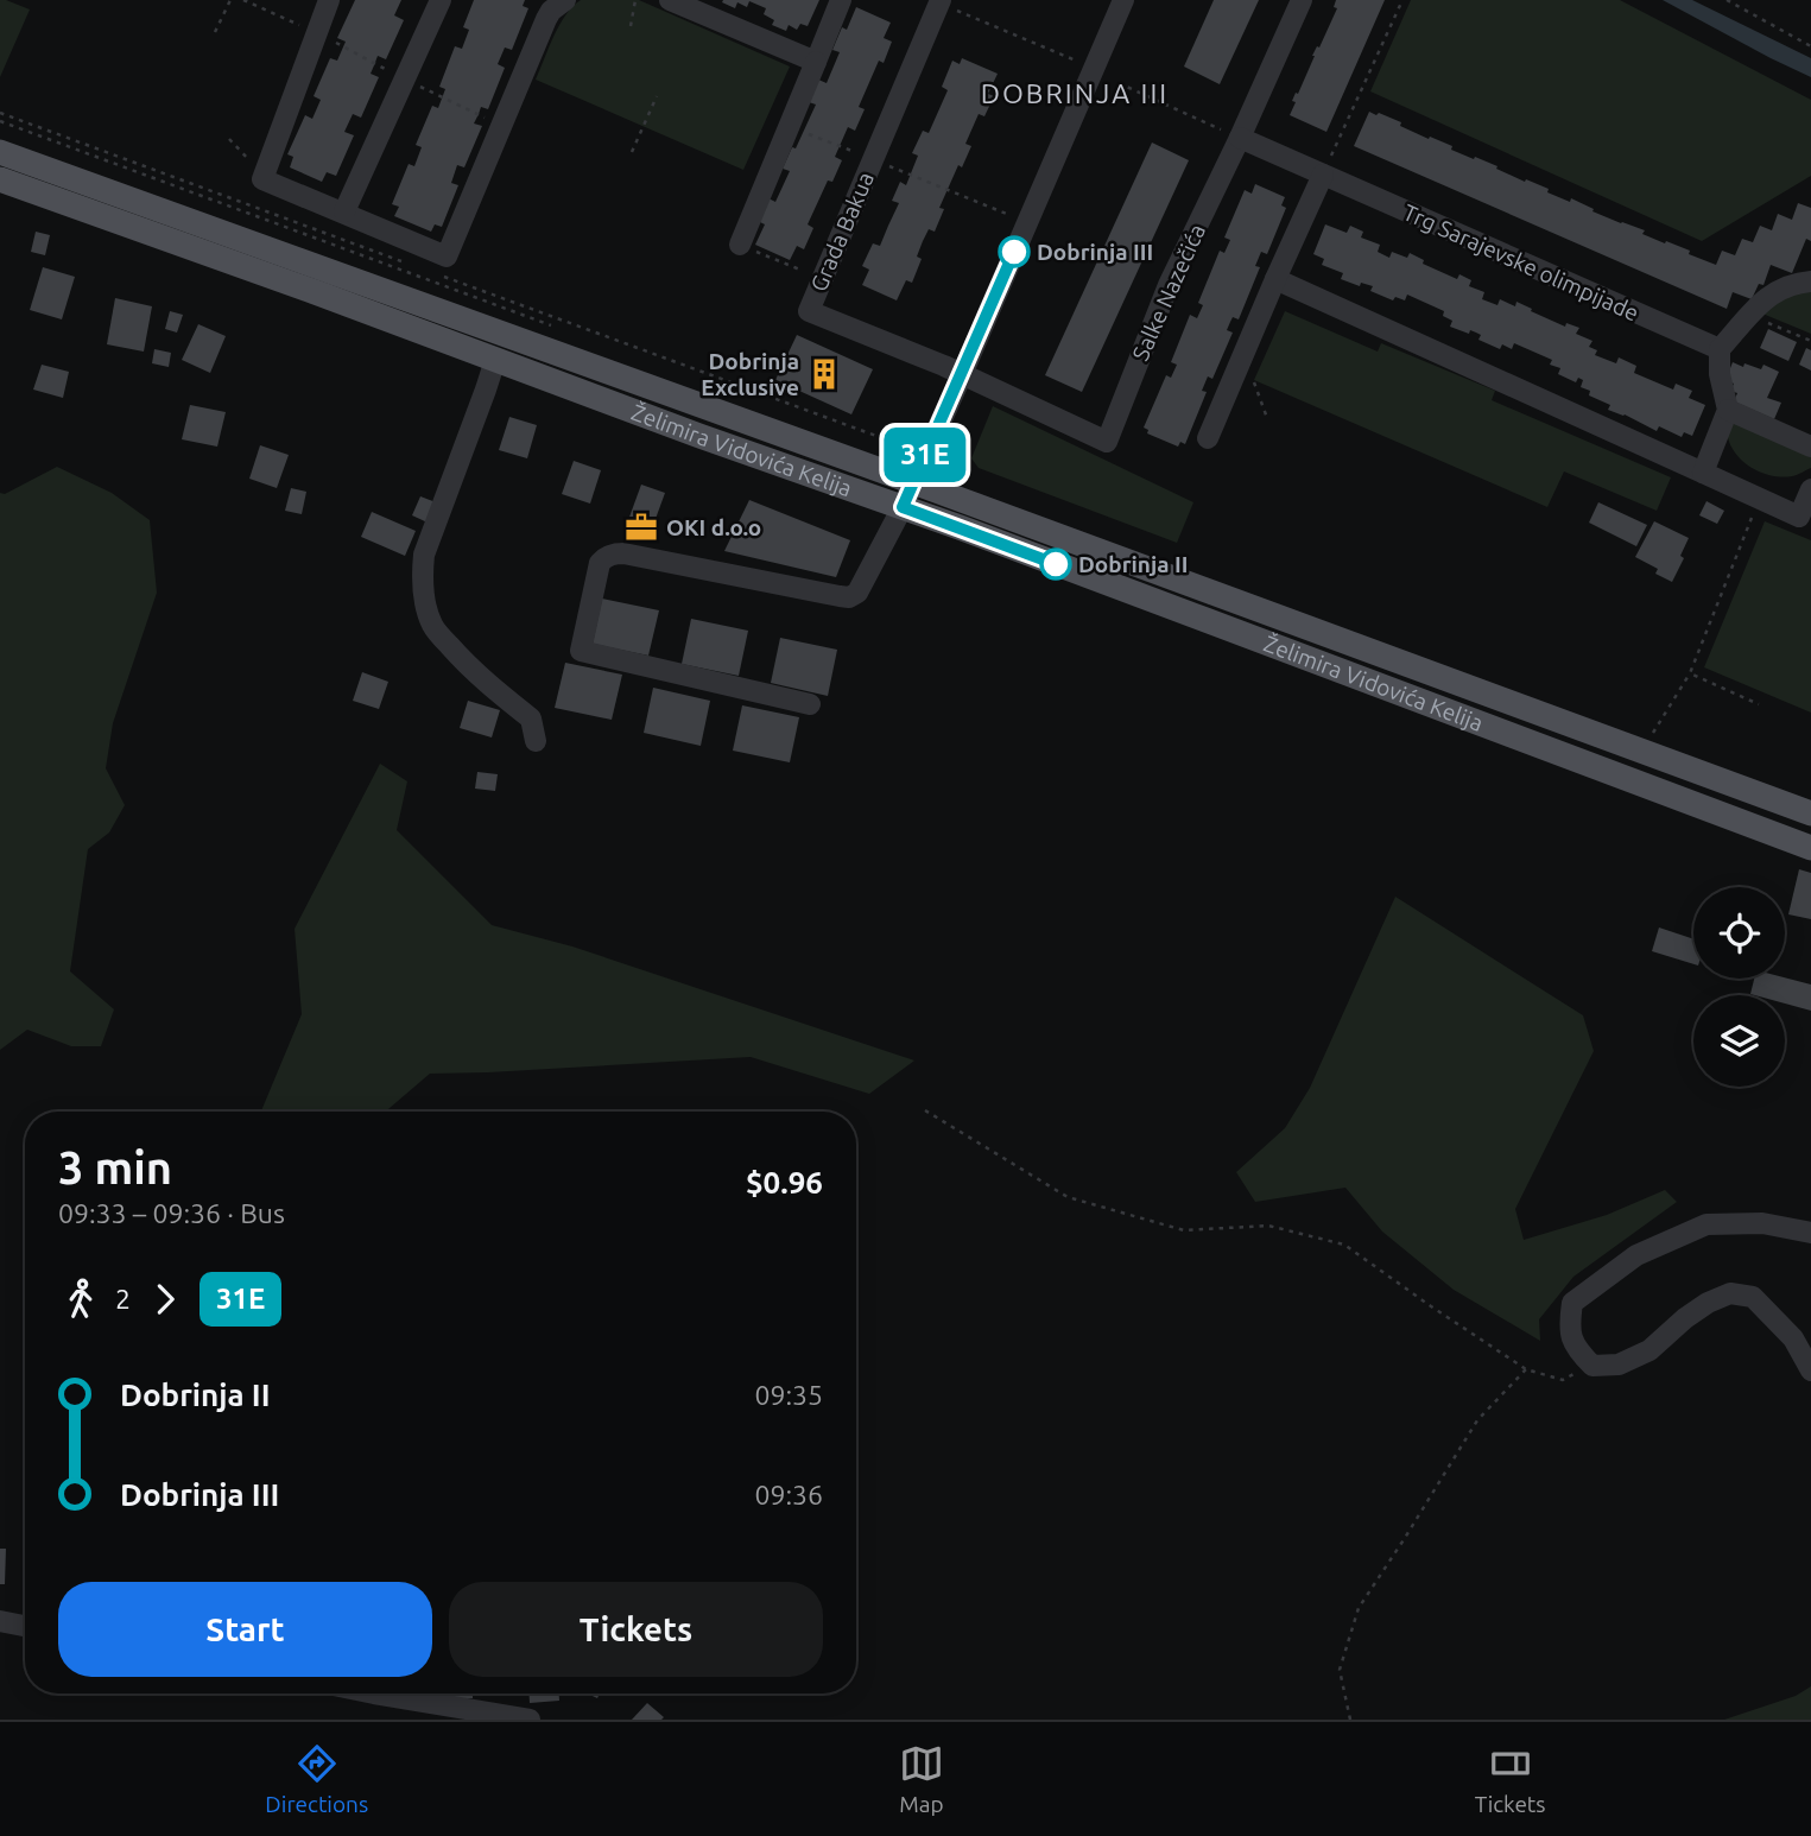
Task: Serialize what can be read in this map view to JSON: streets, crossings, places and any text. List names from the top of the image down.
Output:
{
  "streets": {
    "main road": ["Želimira Vidovića Kelija"],
    "street": ["Grada Bakua", "Trg Sarajevske olimpijade", "Salke Nazečića"]
  },
  "crossings": [
    ["Grada Bakua", "Salke Nazečića"],
    ["Trg Sarajevske olimpijade", "Salke Nazečića"]
  ],
  "districts": ["DOBRINJA III"],
  "places": {
    "other": ["Dobrinja III", "Dobrinja II"],
    "building": ["Dobrinja Exclusive"],
    "office": ["OKI d.o.o"]
  },
  "lines": ["bus line 31E"],
  "page": {
    "on_map": "31E",
    "heading": ["3 min", "09:33 – 09:36 · Bus", "$0.96"],
    "legs": ["2", "31E"],
    "list": [
      {
        "name": "Dobrinja II",
        "value": "09:35"
      },
      {
        "name": "Dobrinja III",
        "value": "09:36"
      }
    ],
    "buttons": ["Start", "Tickets"],
    "tabs": ["Directions", "Map", "Tickets"]
  }
}
